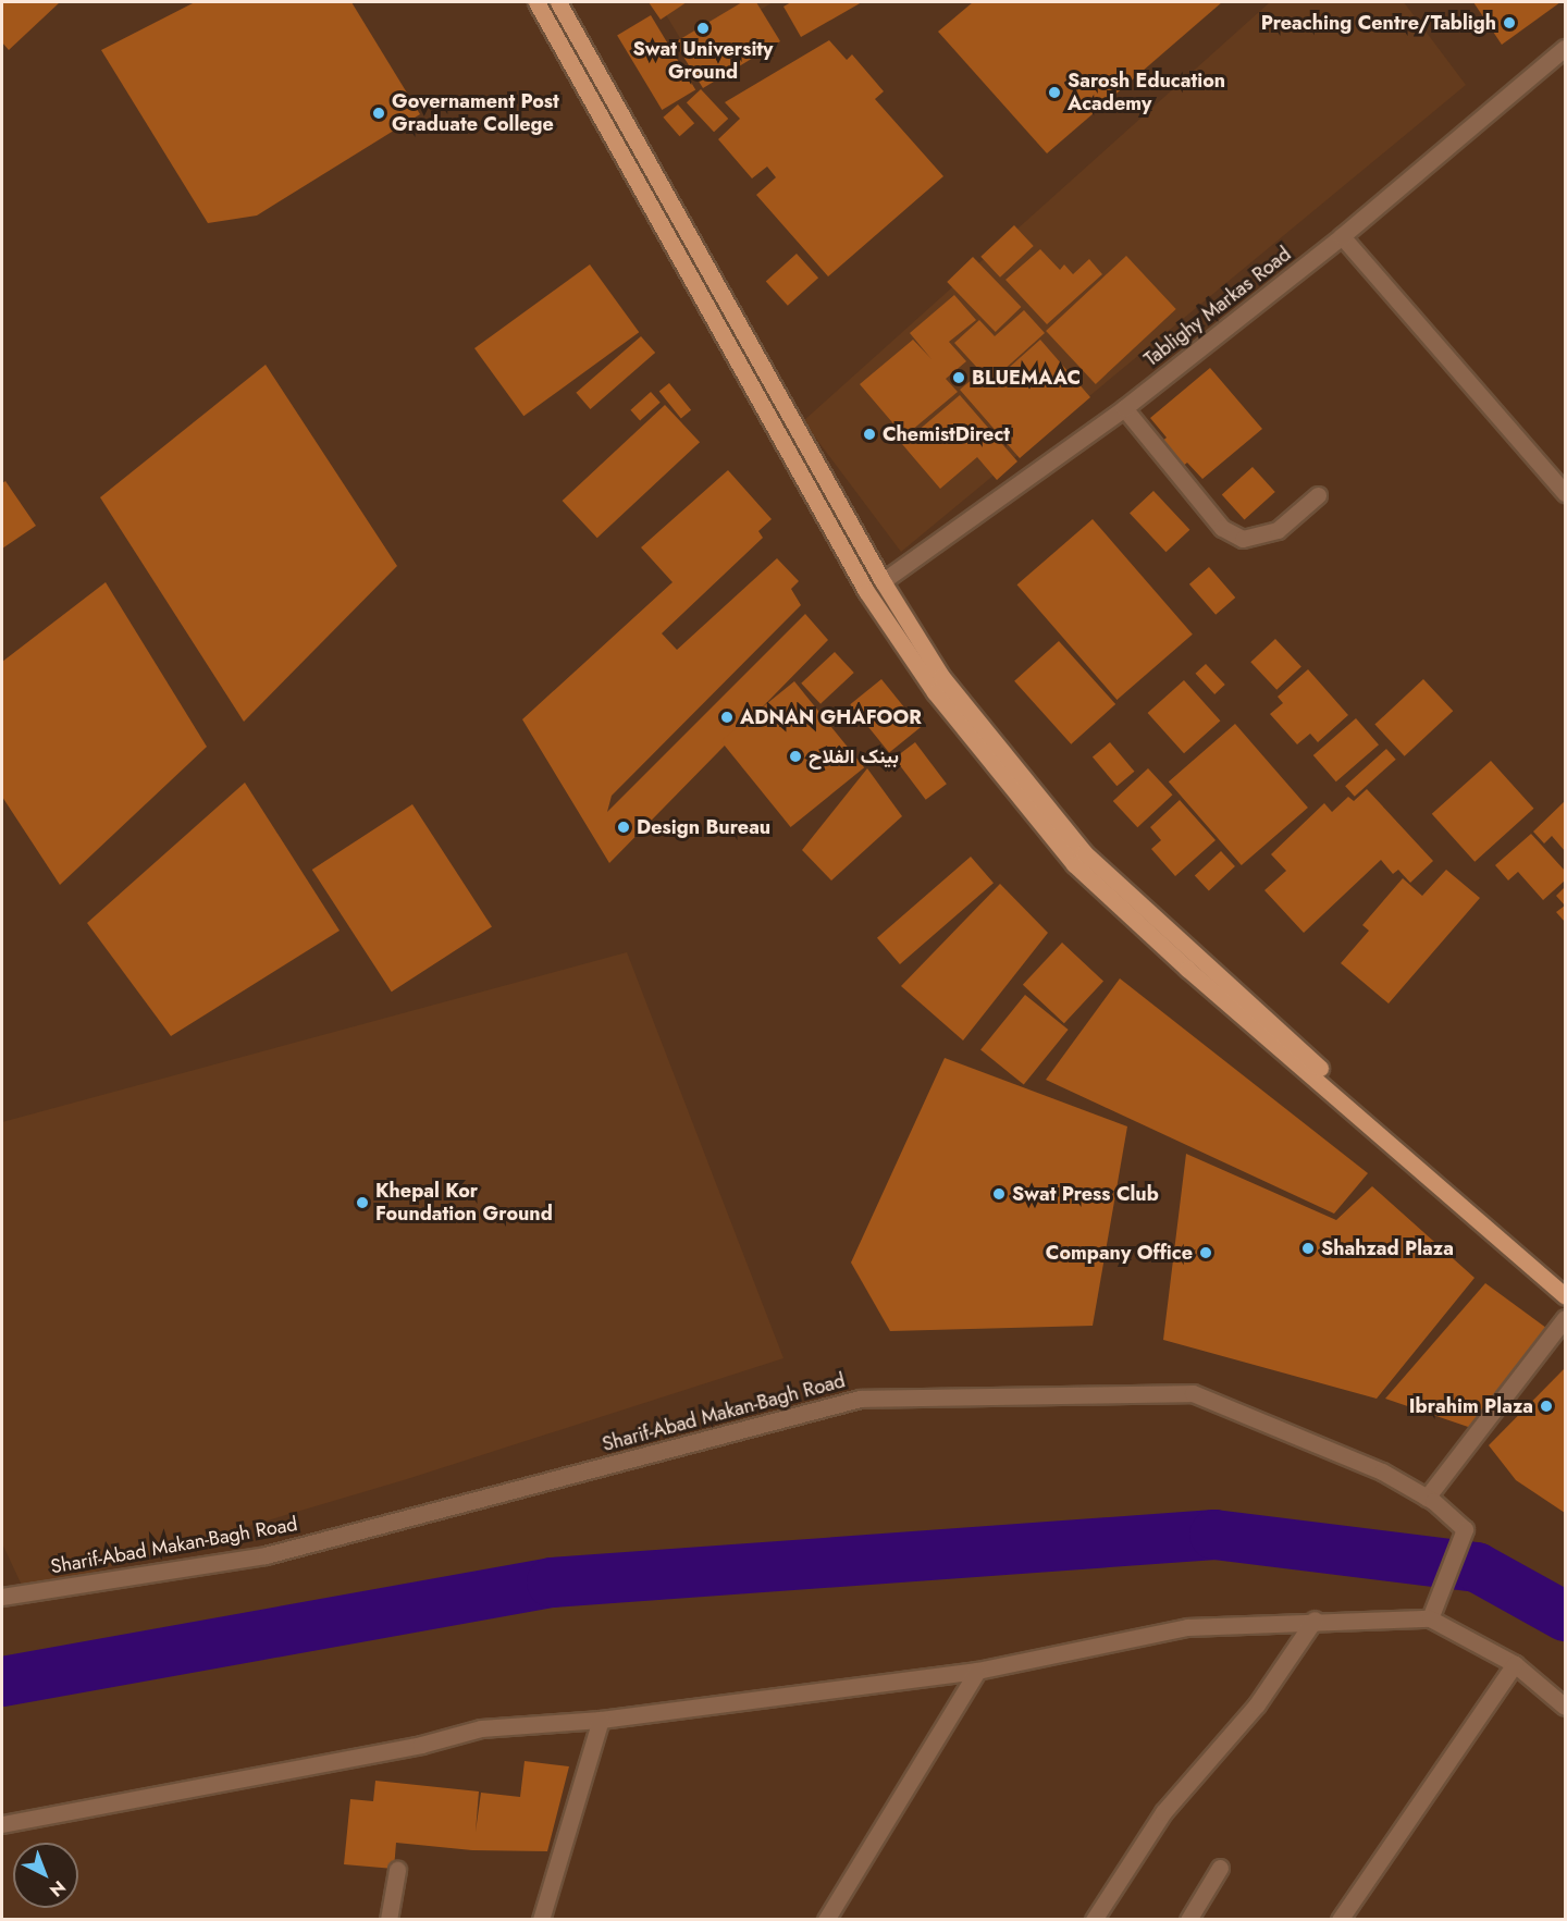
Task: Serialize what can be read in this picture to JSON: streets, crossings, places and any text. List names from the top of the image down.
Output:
{
  "streets": {
    "street": ["Tablighy Markas Road", "Sharif-Abad Makan-Bagh Road"]
  },
  "places": [
    "Preaching Centre/Tabligh",
    "Swat University Ground",
    "Sarosh Education Academy",
    "Governament Post Graduate College",
    "BLUEMAAC",
    "ChemistDirect",
    "ADNAN GHAFOOR",
    "بینک الفلاح",
    "Design Bureau",
    "Swat Press Club",
    "Khepal Kor Foundation Ground",
    "Shahzad Plaza",
    "Company Office",
    "Ibrahim Plaza"
  ],
  "north": "bottom right"
}
